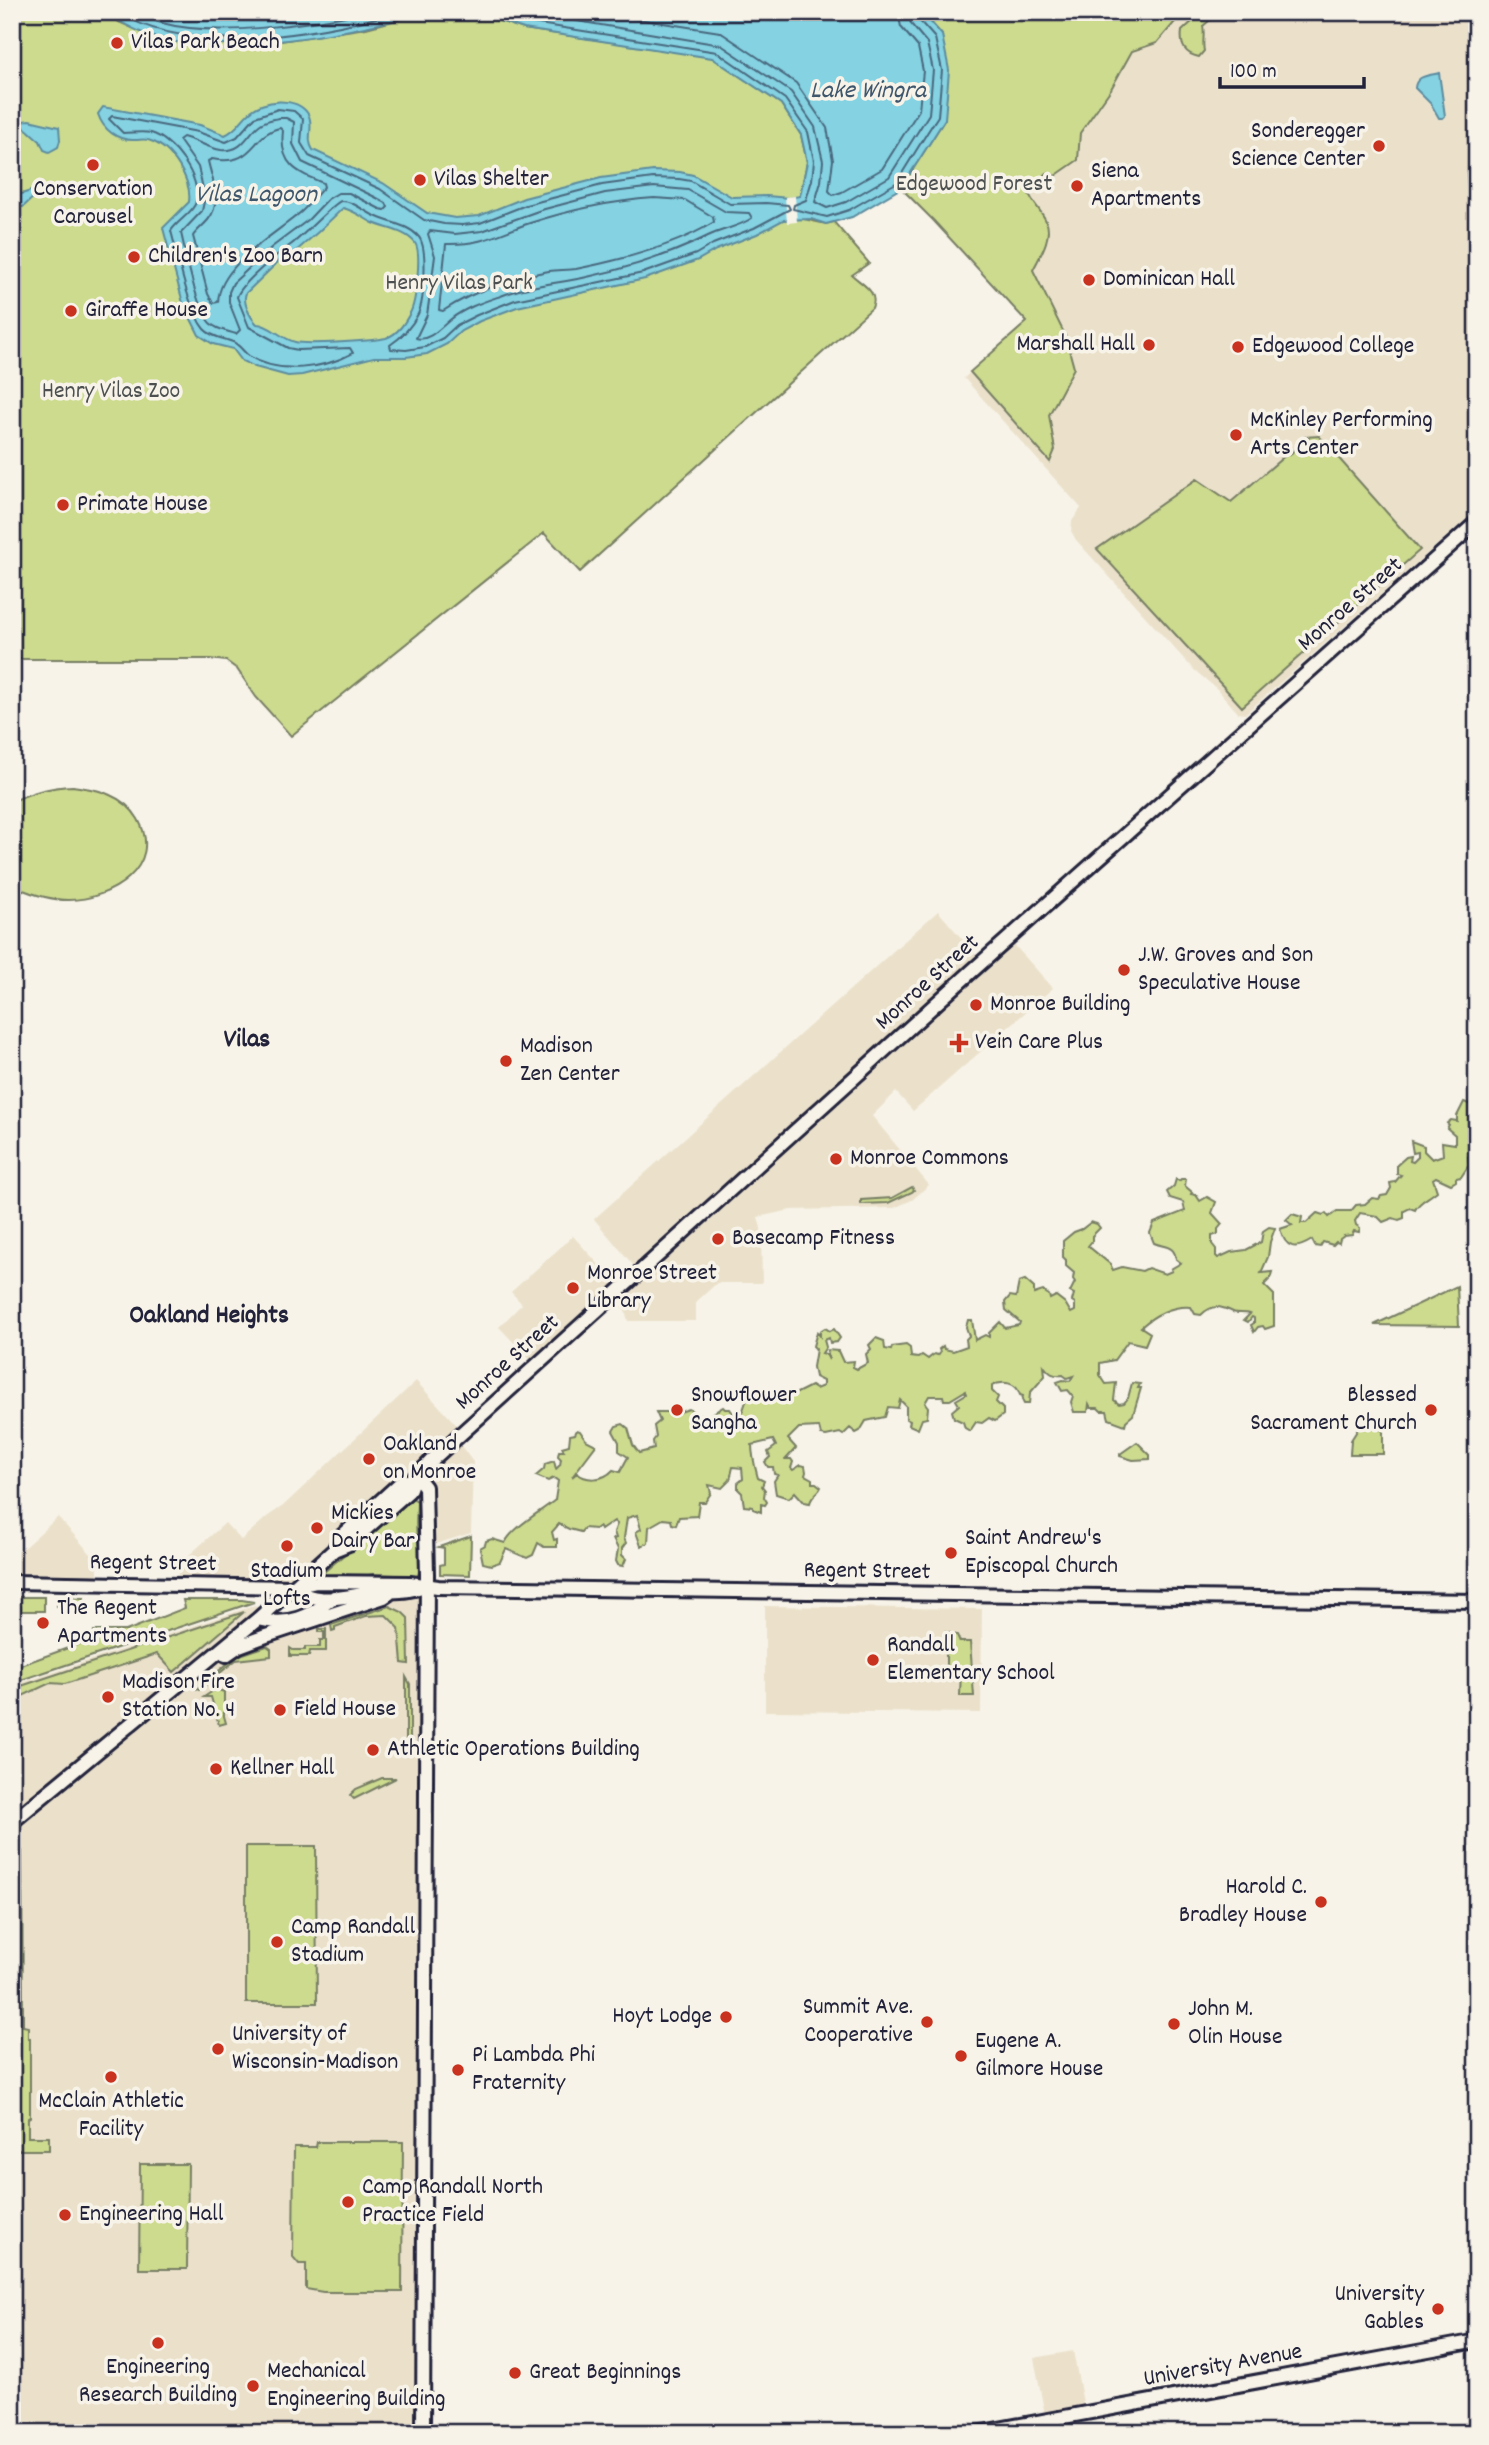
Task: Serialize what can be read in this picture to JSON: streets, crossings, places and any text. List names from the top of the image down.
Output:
{
  "streets": {
    "main road": ["Monroe Street", "Regent Street", "University Avenue"]
  },
  "crossings": [
    ["Monroe Street", "Regent Street"]
  ],
  "districts": ["Vilas", "Oakland Heights"],
  "water": ["Lake Wingra", "Vilas Lagoon"],
  "parks": ["Edgewood Forest", "Henry Vilas Park", "Henry Vilas Zoo"],
  "places": {
    "other": [
      "Vilas Park Beach",
      "Sonderegger Science Center",
      "Conservation Carousel",
      "Vilas Shelter",
      "Siena Apartments",
      "Children's Zoo Barn",
      "Dominican Hall",
      "Giraffe House",
      "Marshall Hall",
      "Edgewood College",
      "McKinley Performing Arts Center",
      "Primate House",
      "J.W. Groves and Son Speculative House",
      "Monroe Building",
      "Madison Zen Center",
      "Monroe Commons",
      "Basecamp Fitness",
      "Monroe Street Library",
      "Snowflower Sangha",
      "Blessed Sacrament Church",
      "Oakland on Monroe",
      "Mickies Dairy Bar",
      "Stadium Lofts",
      "Saint Andrew's Episcopal Church",
      "The Regent Apartments",
      "Randall Elementary School",
      "Madison Fire Station No. 4",
      "Field House",
      "Athletic Operations Building",
      "Kellner Hall",
      "Harold C. Bradley House",
      "Camp Randall Stadium",
      "Hoyt Lodge",
      "Summit Ave. Cooperative",
      "John M. Olin House",
      "University of Wisconsin-Madison",
      "Eugene A. Gilmore House",
      "Pi Lambda Phi Fraternity",
      "McClain Athletic Facility",
      "Camp Randall North Practice Field",
      "Engineering Hall",
      "University Gables",
      "Engineering Research Building",
      "Great Beginnings",
      "Mechanical Engineering Building"
    ],
    "health": ["Vein Care Plus"]
  },
  "scale_bar": "100 m"
}
